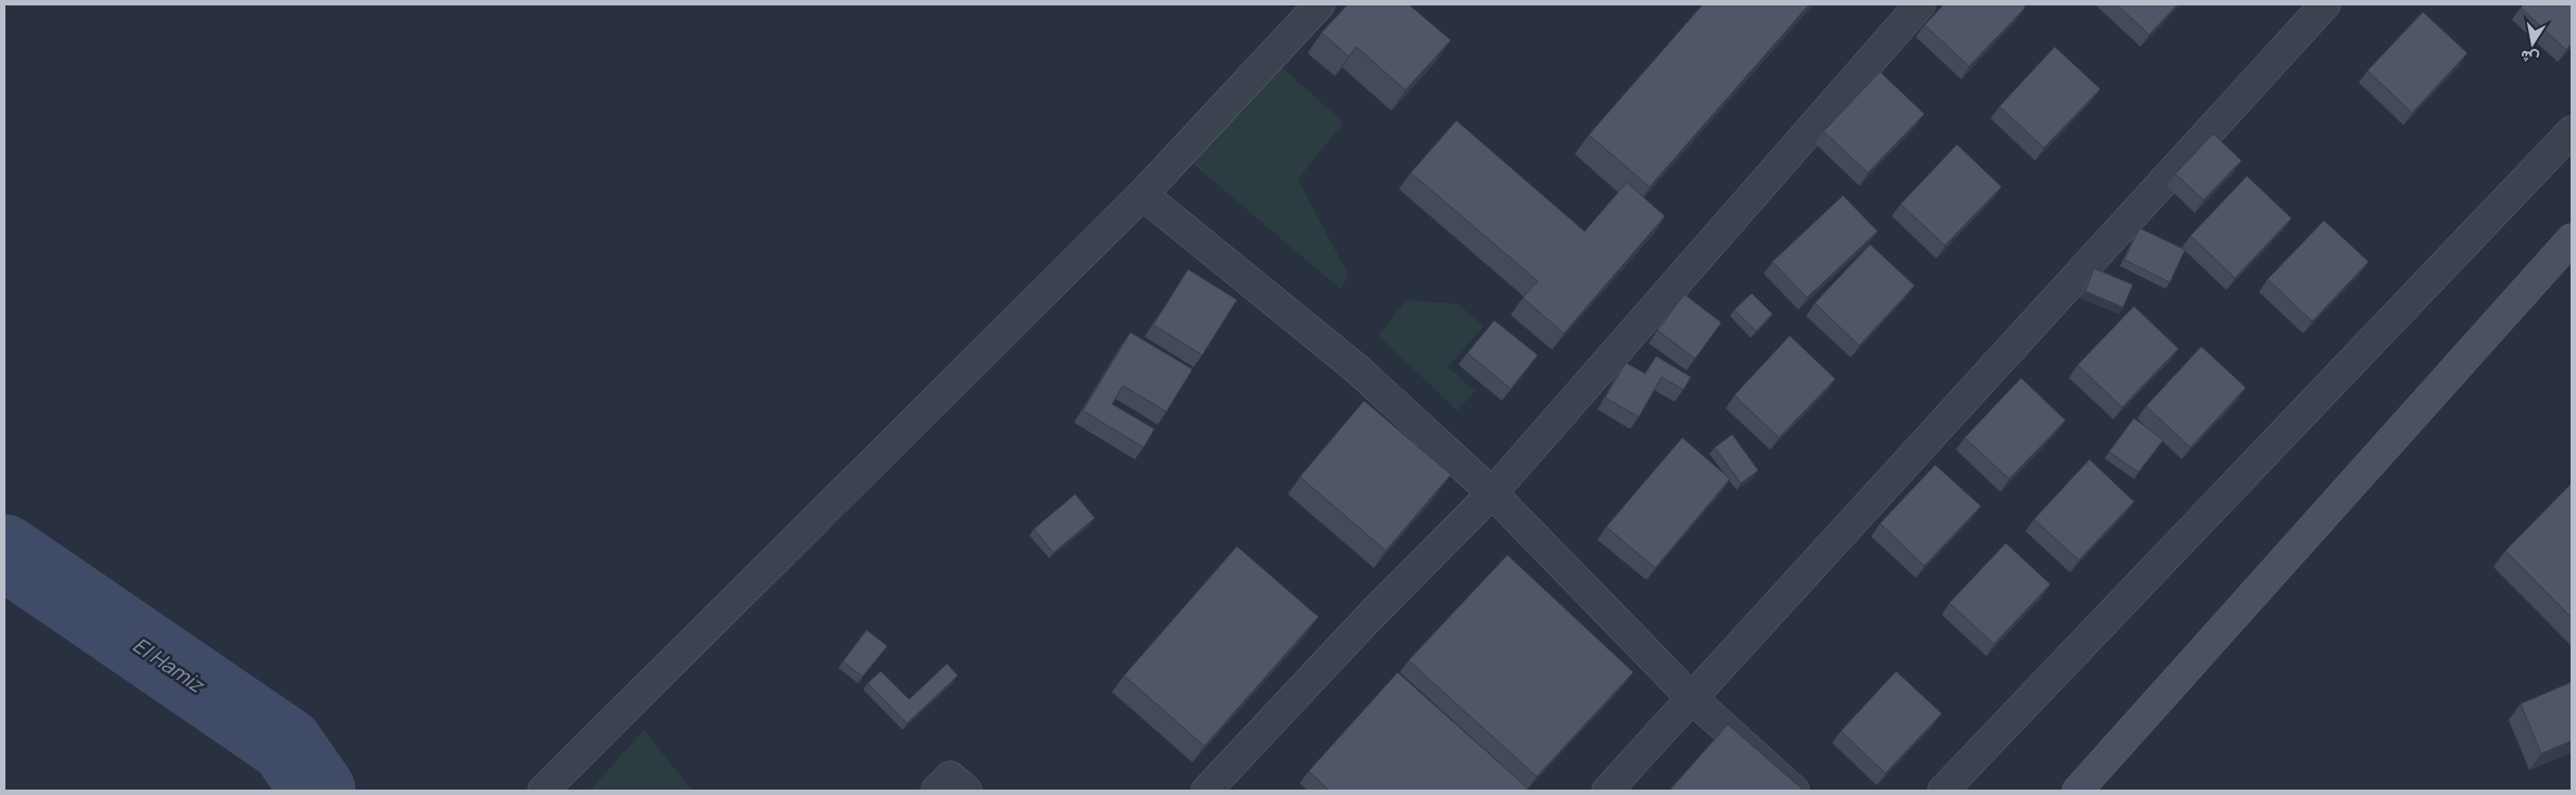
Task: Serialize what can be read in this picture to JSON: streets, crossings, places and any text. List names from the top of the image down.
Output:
{
  "water": ["El Hamiz"],
  "north": "bottom"
}
